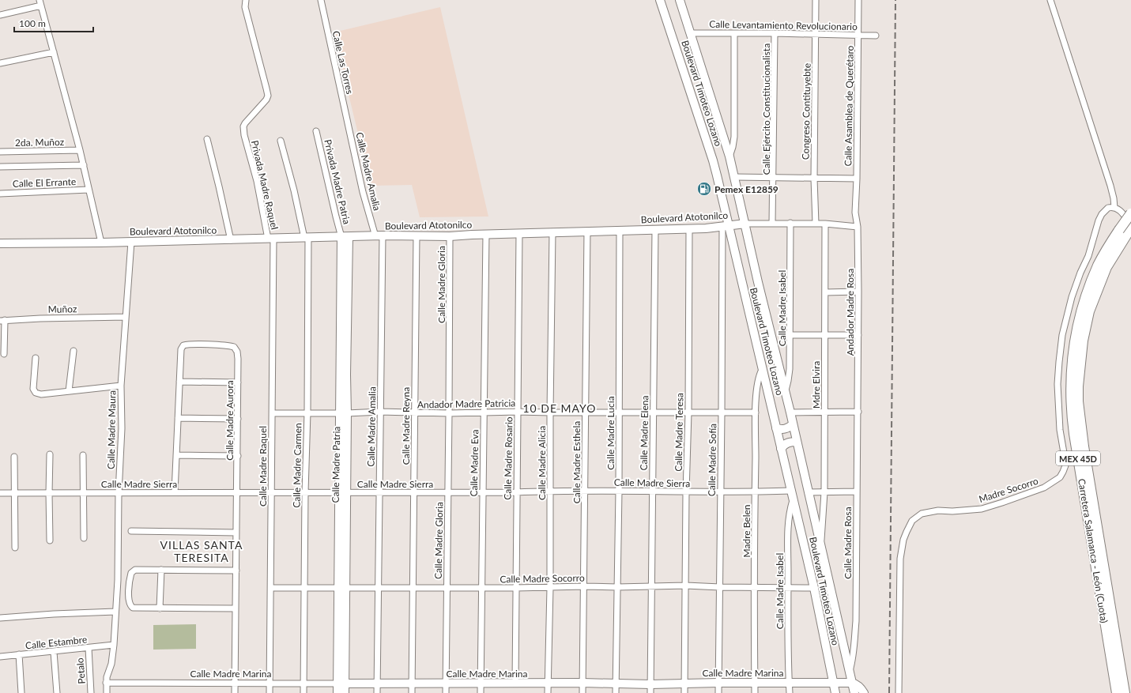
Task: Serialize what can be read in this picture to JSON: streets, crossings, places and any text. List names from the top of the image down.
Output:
{
  "streets": {
    "highway": ["MEX 45D", "Carretera Salamanca - León (Cuota)"],
    "main road": [
      "Boulevard Timoteo Lozano",
      "Boulevard Atotonilco",
      "Calle Madre Patria",
      "Calle Madre Marina"
    ],
    "street": [
      "Calle Levantamiento Revolucionario",
      "Calle Las Torres",
      "Calle Asamblea de Querétaro",
      "Calle Ejército Constitucionalista",
      "Congreso Contituyebte",
      "2da. Muñoz",
      "Calle Madre Amalia",
      "Privada Madre Patria",
      "Calle El Errante",
      "Privada Madre Raquel",
      "Calle Madre Gloria",
      "Calle Madre Isabel",
      "Muñoz",
      "Andador Madre Rosa",
      "Mdre Elvira",
      "Andador Madre Patricia",
      "Calle Madre Aurora",
      "Calle Madre Reyna",
      "Calle Madre Maura",
      "Calle Madre Teresa",
      "Calle Madre Lucía",
      "Calle Madre Elena",
      "Calle Madre Rosario",
      "Calle Madre Sofía",
      "Calle Madre Esthela",
      "Calle Madre Eva",
      "Calle Madre Alicia",
      "Calle Madre Carmen",
      "Calle Madre Raquel",
      "Calle Madre Sierra",
      "Madre Socorro",
      "Madre Belen",
      "Calle Madre Rosa",
      "Calle Madre Socorro",
      "Calle Estambre",
      "Petalo"
    ]
  },
  "crossings": [
    ["Calle Levantamiento Revolucionario", "Boulevard Timoteo Lozano"],
    ["Calle Levantamiento Revolucionario", "Calle Asamblea de Querétaro"],
    ["Calle Levantamiento Revolucionario", "Calle Ejército Constitucionalista"],
    ["Calle Levantamiento Revolucionario", "Congreso Contituyebte"],
    ["Calle Las Torres", "Calle Madre Amalia"],
    ["Boulevard Timoteo Lozano", "Boulevard Atotonilco"],
    ["Boulevard Timoteo Lozano", "Calle Madre Isabel"],
    ["Boulevard Timoteo Lozano", "Mdre Elvira"],
    ["Boulevard Timoteo Lozano", "Calle Madre Sofía"],
    ["Boulevard Timoteo Lozano", "Calle Madre Sierra"],
    ["Boulevard Timoteo Lozano", "Madre Belen"],
    ["Boulevard Timoteo Lozano", "Calle Madre Rosa"],
    ["Boulevard Timoteo Lozano", "Calle Madre Socorro"],
    ["Boulevard Timoteo Lozano", "Calle Madre Marina"],
    ["Calle Asamblea de Querétaro", "Andador Madre Rosa"],
    ["Calle Ejército Constitucionalista", "Boulevard Atotonilco"],
    ["Congreso Contituyebte", "Boulevard Atotonilco"],
    ["Calle Madre Amalia", "Boulevard Atotonilco"],
    ["Calle Madre Amalia", "Andador Madre Patricia"],
    ["Calle Madre Amalia", "Calle Madre Sierra"],
    ["Calle Madre Amalia", "Calle Madre Socorro"],
    ["Calle Madre Amalia", "Calle Madre Marina"],
    ["Privada Madre Patria", "Boulevard Atotonilco"],
    ["Privada Madre Patria", "Calle Madre Patria"],
    ["Privada Madre Raquel", "Boulevard Atotonilco"],
    ["Privada Madre Raquel", "Calle Madre Raquel"],
    ["Boulevard Atotonilco", "Calle Madre Gloria"],
    ["Boulevard Atotonilco", "Calle Madre Isabel"],
    ["Boulevard Atotonilco", "Andador Madre Rosa"],
    ["Boulevard Atotonilco", "Mdre Elvira"],
    ["Boulevard Atotonilco", "Calle Madre Reyna"],
    ["Boulevard Atotonilco", "Calle Madre Maura"],
    ["Boulevard Atotonilco", "Calle Madre Teresa"],
    ["Boulevard Atotonilco", "Calle Madre Lucía"],
    ["Boulevard Atotonilco", "Calle Madre Elena"],
    ["Boulevard Atotonilco", "Calle Madre Rosario"],
    ["Boulevard Atotonilco", "Calle Madre Sofía"],
    ["Boulevard Atotonilco", "Calle Madre Esthela"],
    ["Boulevard Atotonilco", "Calle Madre Eva"],
    ["Boulevard Atotonilco", "Calle Madre Alicia"],
    ["Boulevard Atotonilco", "Calle Madre Patria"],
    ["Boulevard Atotonilco", "Calle Madre Carmen"],
    ["Boulevard Atotonilco", "Calle Madre Raquel"],
    ["Calle Madre Gloria", "Andador Madre Patricia"],
    ["Calle Madre Gloria", "Calle Madre Sierra"],
    ["Calle Madre Gloria", "Calle Madre Socorro"],
    ["Calle Madre Gloria", "Calle Madre Marina"],
    ["Calle Madre Isabel", "Calle Madre Socorro"],
    ["Calle Madre Isabel", "Calle Madre Marina"],
    ["Muñoz", "Calle Madre Maura"],
    ["Andador Madre Rosa", "Calle Madre Rosa"],
    ["Andador Madre Patricia", "Calle Madre Reyna"],
    ["Andador Madre Patricia", "Calle Madre Teresa"],
    ["Andador Madre Patricia", "Calle Madre Lucía"],
    ["Andador Madre Patricia", "Calle Madre Elena"],
    ["Andador Madre Patricia", "Calle Madre Rosario"],
    ["Andador Madre Patricia", "Calle Madre Sofía"],
    ["Andador Madre Patricia", "Calle Madre Esthela"],
    ["Andador Madre Patricia", "Calle Madre Eva"],
    ["Andador Madre Patricia", "Calle Madre Alicia"],
    ["Andador Madre Patricia", "Calle Madre Patria"],
    ["Andador Madre Patricia", "Calle Madre Carmen"],
    ["Andador Madre Patricia", "Calle Madre Raquel"],
    ["Andador Madre Patricia", "Madre Belen"],
    ["Calle Madre Aurora", "Calle Madre Sierra"],
    ["Calle Madre Aurora", "Calle Madre Marina"],
    ["Calle Madre Reyna", "Calle Madre Sierra"],
    ["Calle Madre Reyna", "Calle Madre Socorro"],
    ["Calle Madre Reyna", "Calle Madre Marina"],
    ["Calle Madre Maura", "Calle Madre Sierra"],
    ["Calle Madre Maura", "Calle Estambre"],
    ["Calle Madre Maura", "Calle Madre Marina"],
    ["Calle Madre Teresa", "Calle Madre Sierra"],
    ["Calle Madre Teresa", "Calle Madre Socorro"],
    ["Calle Madre Teresa", "Calle Madre Marina"],
    ["Calle Madre Lucía", "Calle Madre Sierra"],
    ["Calle Madre Lucía", "Calle Madre Socorro"],
    ["Calle Madre Lucía", "Calle Madre Marina"],
    ["Calle Madre Elena", "Calle Madre Sierra"],
    ["Calle Madre Elena", "Calle Madre Socorro"],
    ["Calle Madre Elena", "Calle Madre Marina"],
    ["Calle Madre Rosario", "Calle Madre Sierra"],
    ["Calle Madre Rosario", "Calle Madre Socorro"],
    ["Calle Madre Rosario", "Calle Madre Marina"],
    ["Calle Madre Sofía", "Calle Madre Sierra"],
    ["Calle Madre Sofía", "Calle Madre Socorro"],
    ["Calle Madre Sofía", "Calle Madre Marina"],
    ["Calle Madre Esthela", "Calle Madre Sierra"],
    ["Calle Madre Esthela", "Calle Madre Socorro"],
    ["Calle Madre Esthela", "Calle Madre Marina"],
    ["Calle Madre Eva", "Calle Madre Sierra"],
    ["Calle Madre Eva", "Calle Madre Socorro"],
    ["Calle Madre Eva", "Calle Madre Marina"],
    ["Calle Madre Alicia", "Calle Madre Sierra"],
    ["Calle Madre Alicia", "Calle Madre Socorro"],
    ["Calle Madre Alicia", "Calle Madre Marina"],
    ["Calle Madre Patria", "Calle Madre Sierra"],
    ["Calle Madre Patria", "Calle Madre Socorro"],
    ["Calle Madre Patria", "Calle Madre Marina"],
    ["Calle Madre Carmen", "Calle Madre Sierra"],
    ["Calle Madre Carmen", "Calle Madre Socorro"],
    ["Calle Madre Carmen", "Calle Madre Marina"],
    ["Calle Madre Raquel", "Calle Madre Sierra"],
    ["Calle Madre Raquel", "Calle Madre Socorro"],
    ["Calle Madre Raquel", "Calle Madre Marina"],
    ["Calle Madre Sierra", "Madre Belen"],
    ["Madre Belen", "Calle Madre Socorro"],
    ["Madre Belen", "Calle Madre Marina"],
    ["Calle Estambre", "Petalo"]
  ],
  "districts": ["10 DE MAYO", "VILLAS SANTA TERESITA"],
  "places": {
    "fuel station": ["Pemex E12859"]
  },
  "scale_bar": "100 m"
}
